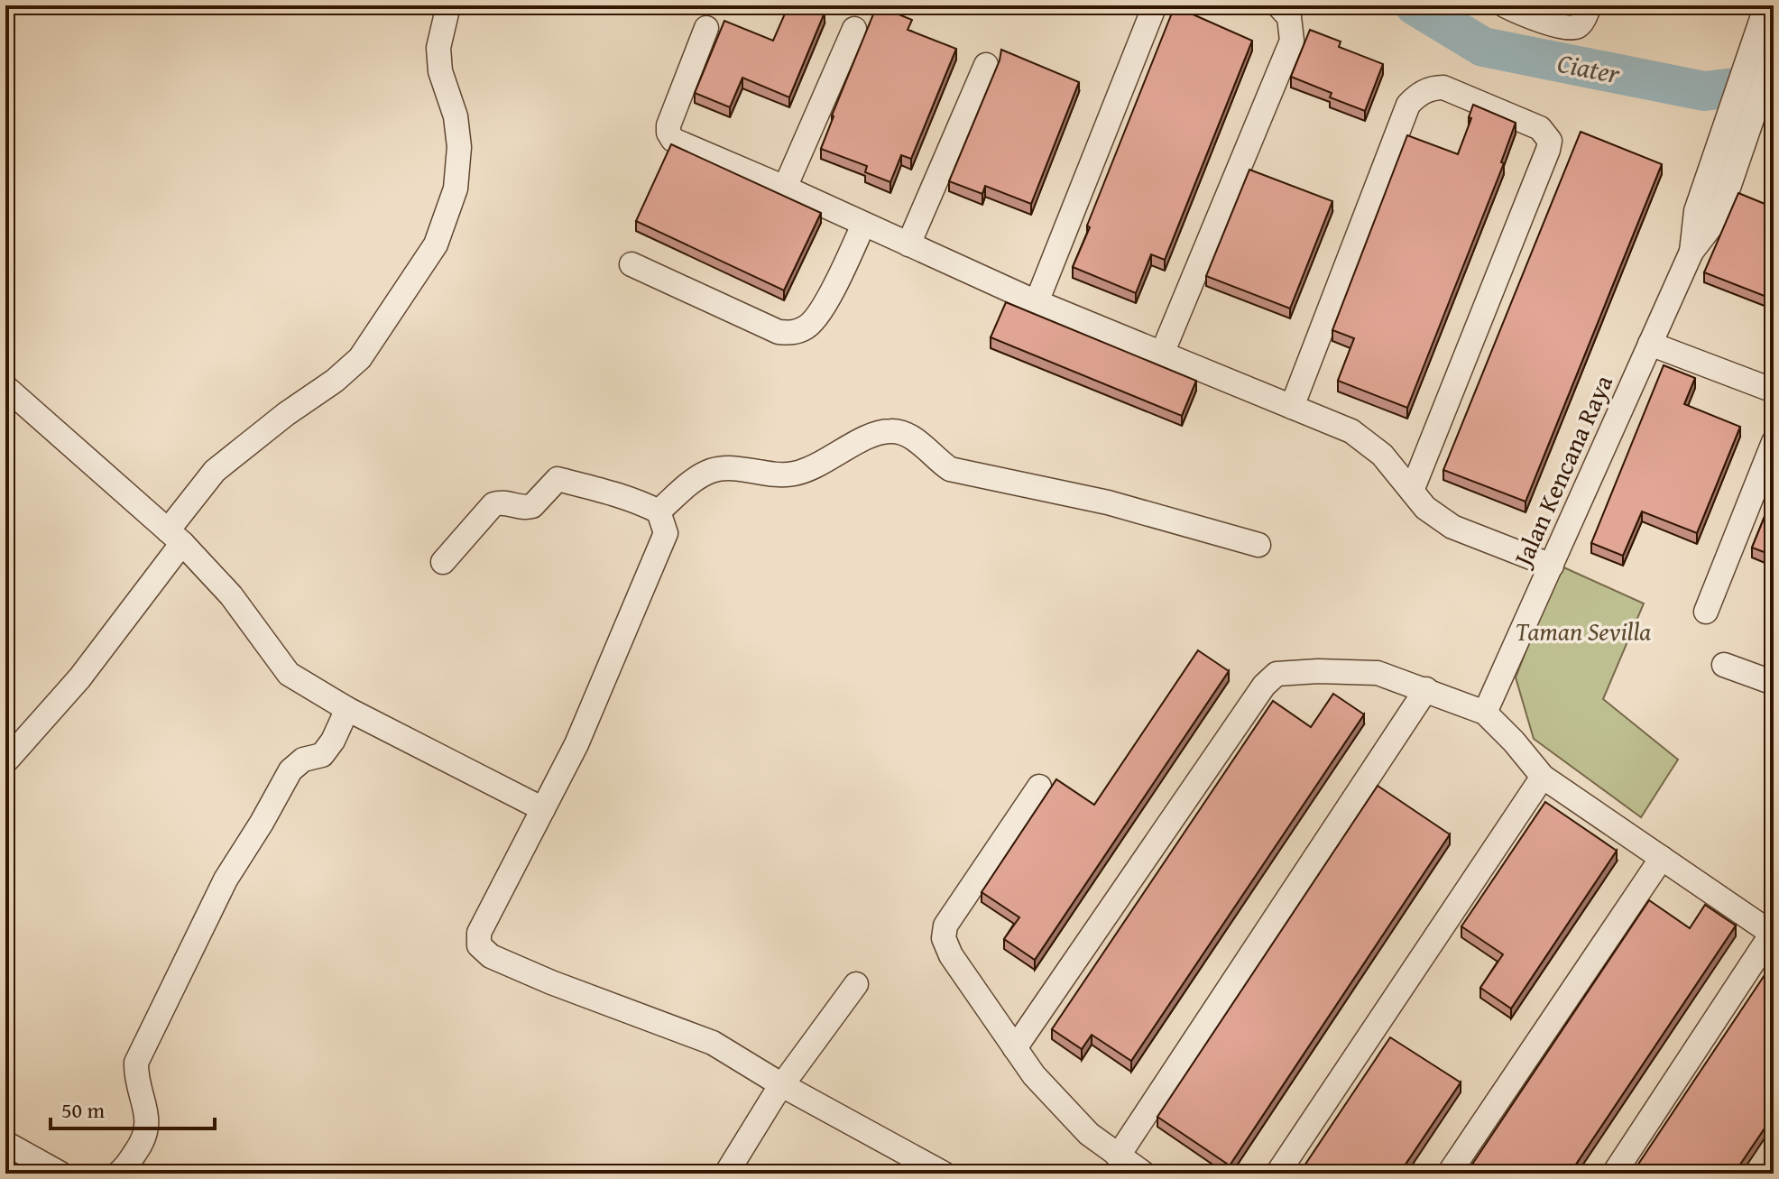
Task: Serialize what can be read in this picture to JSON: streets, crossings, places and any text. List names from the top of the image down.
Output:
{
  "streets": {
    "street": ["Jalan Kencana Raya"]
  },
  "water": ["Ciater"],
  "parks": ["Taman Sevilla"],
  "scale_bar": "50 m"
}
